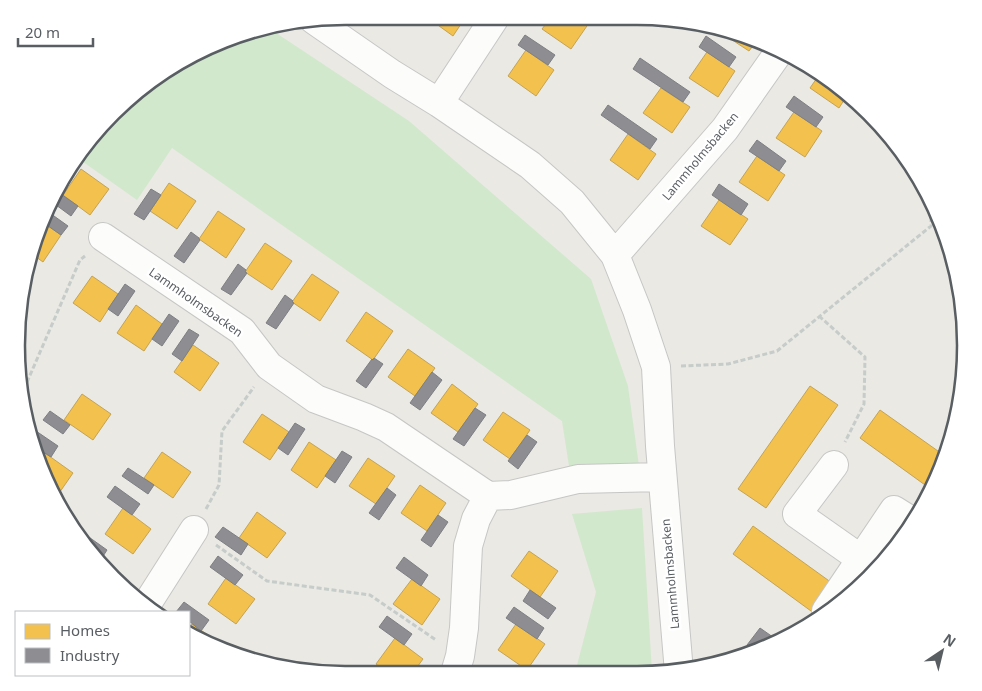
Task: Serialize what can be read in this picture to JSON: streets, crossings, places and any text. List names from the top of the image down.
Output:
{
  "streets": {
    "street": ["Lammholmsbacken"]
  },
  "legend": ["Homes", "Industry"],
  "scale_bar": "20 m",
  "north": "top right"
}
